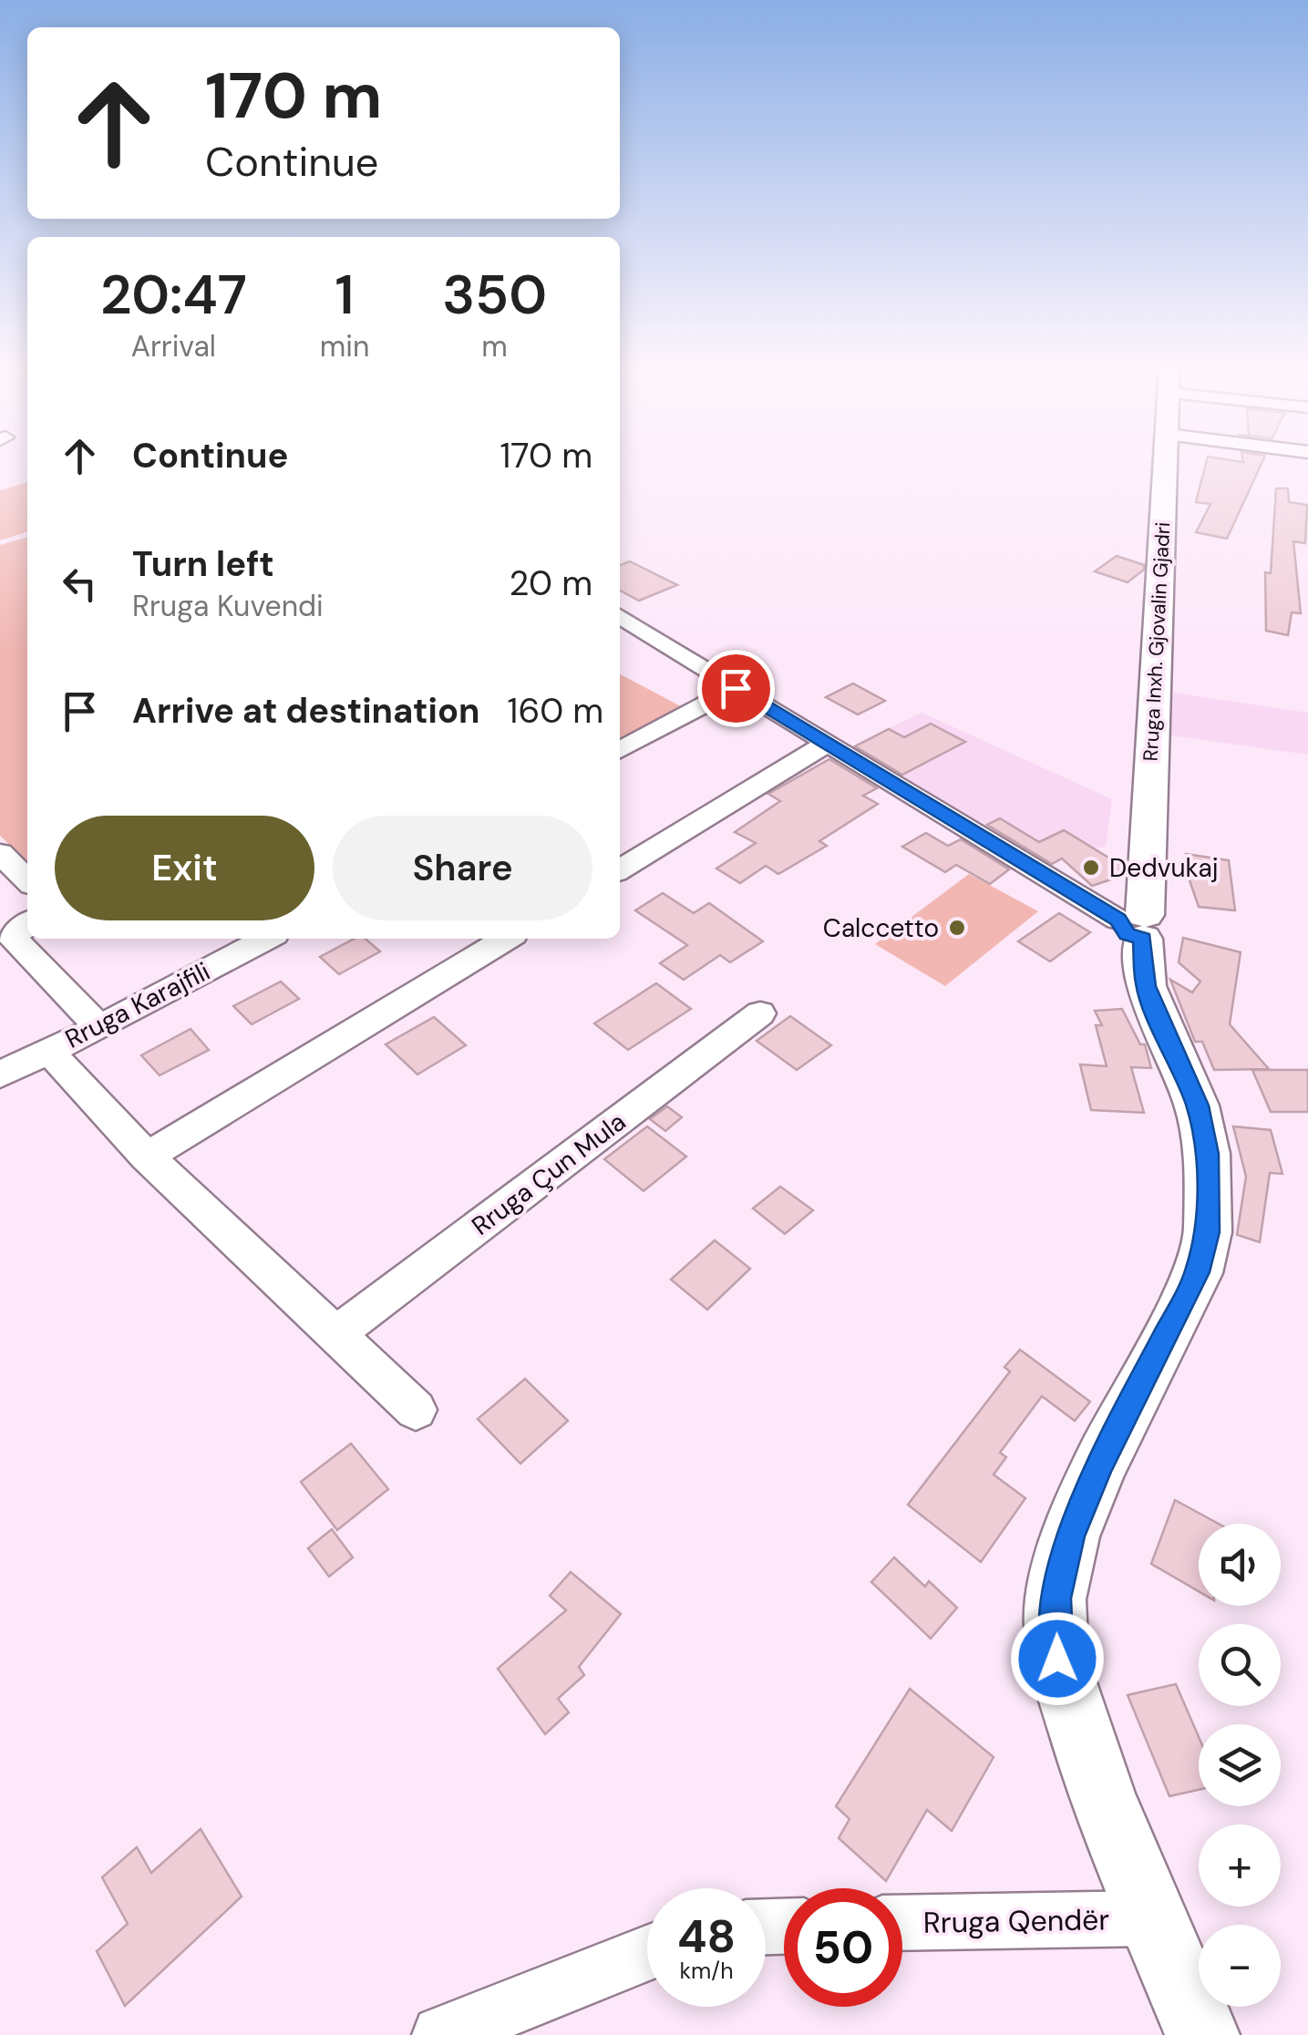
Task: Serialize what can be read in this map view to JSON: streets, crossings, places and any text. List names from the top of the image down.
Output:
{
  "streets": {
    "main road": ["Rruga Inxh. Gjovalin Gjadri"],
    "street": ["Rruga Karajfili", "Rruga Çun Mula", "Rruga Qendër"]
  },
  "crossings": [
    ["Rruga Inxh. Gjovalin Gjadri", "Rruga Qendër"]
  ],
  "places": ["Dedvukaj", "Calccetto"],
  "page": {
    "turn": ["170 m", "Continue"],
    "eta": [
      "20:47",
      "Arrival",
      "1",
      "min",
      "350",
      "m"
    ],
    "list": [
      {
        "name": "Continue",
        "value": "170 m"
      },
      {
        "name": "Turn left",
        "note": "Rruga Kuvendi",
        "value": "20 m"
      },
      {
        "name": "Arrive at destination",
        "value": "160 m"
      }
    ],
    "buttons": ["Exit", "Share"],
    "map_buttons": ["+", "−"],
    "speed": "48 km/h",
    "limit": "50"
  }
}
